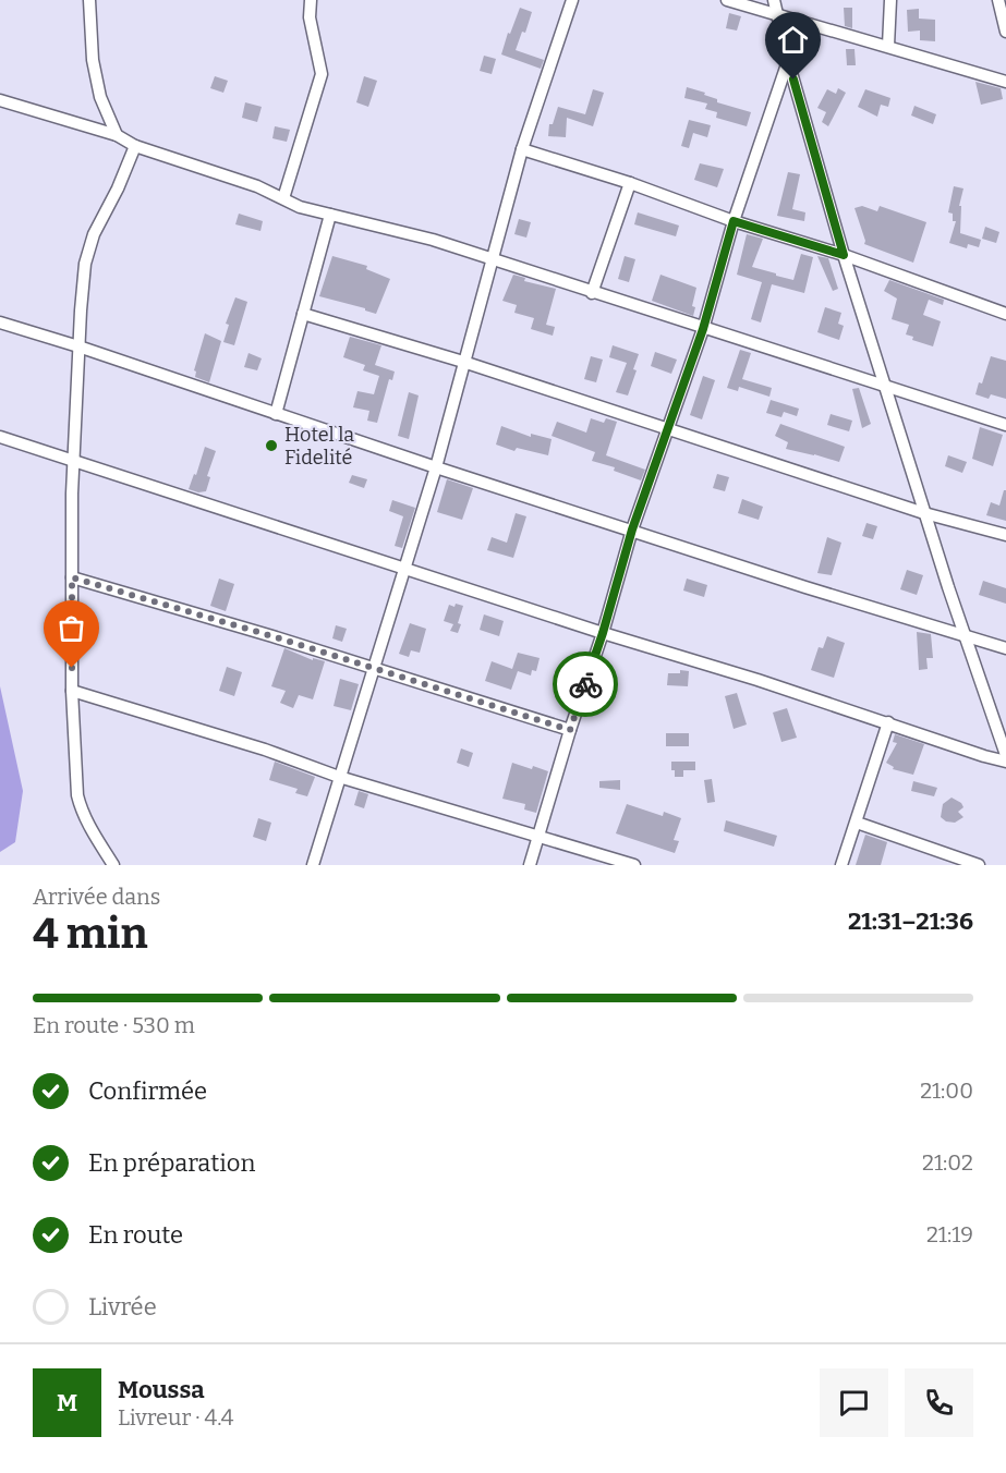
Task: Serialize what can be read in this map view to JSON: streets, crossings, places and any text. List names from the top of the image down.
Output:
{
  "places": ["Hotel la Fidelité"],
  "page": {
    "heading": ["4 min", "Arrivée dans", "21:31–21:36"],
    "panel": ["Moussa", "Livreur · 4.4"],
    "bar": "En route · 530 m",
    "list": [
      ["Confirmée", "21:00"],
      ["En préparation", "21:02"],
      ["En route", "21:19"],
      "Livrée"
    ],
    "round": "M"
  }
}
